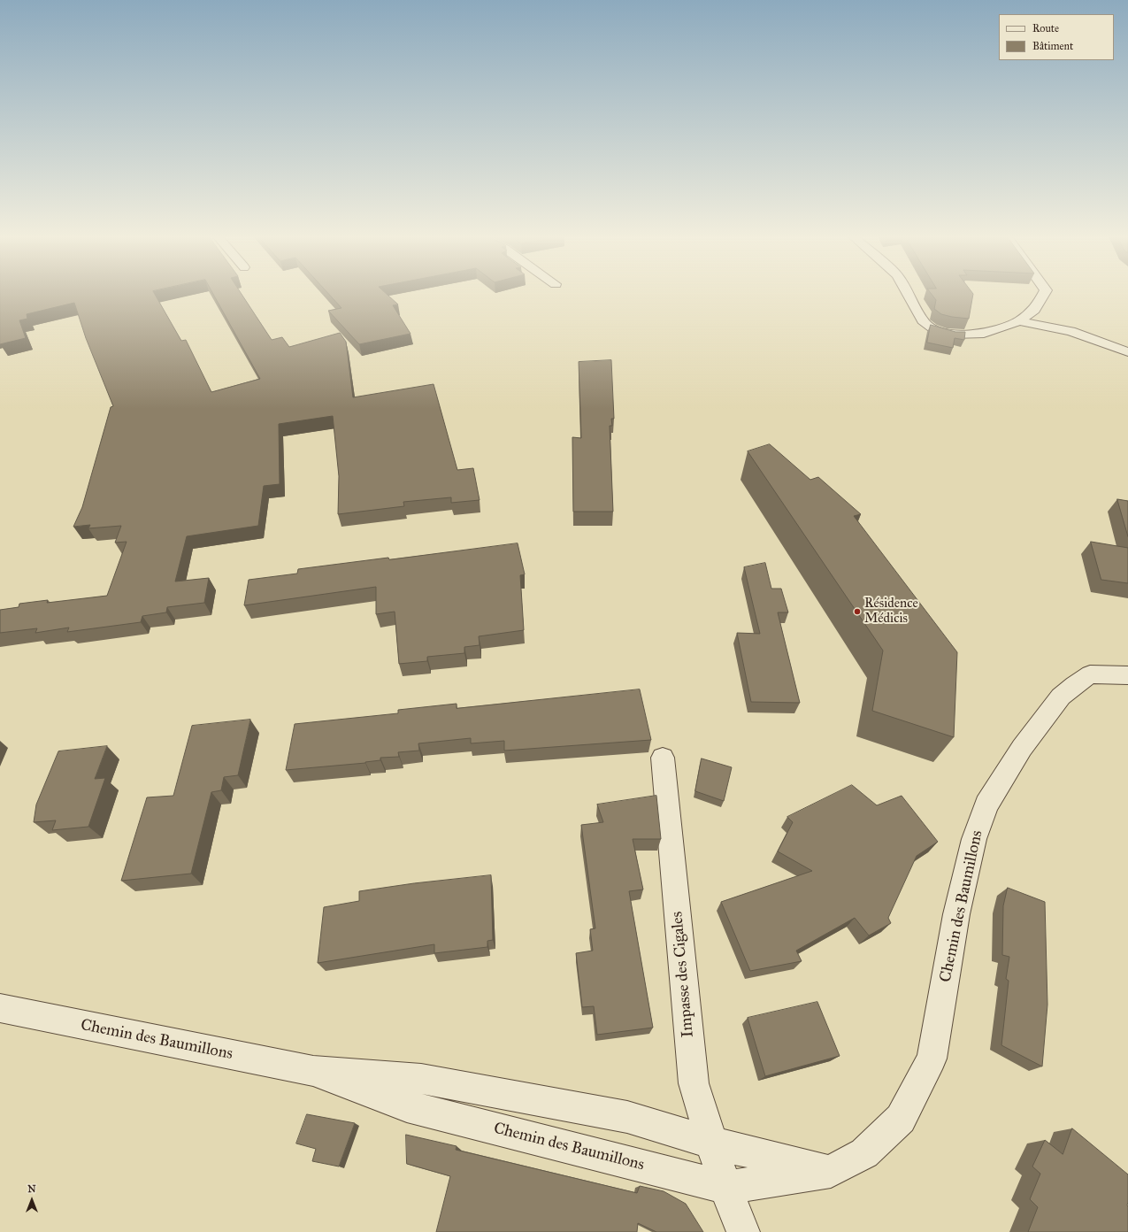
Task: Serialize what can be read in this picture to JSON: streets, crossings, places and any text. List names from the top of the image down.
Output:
{
  "streets": {
    "street": ["Chemin des Baumillons", "Impasse des Cigales"]
  },
  "crossings": [
    ["Chemin des Baumillons", "Impasse des Cigales"]
  ],
  "places": ["Résidence Médicis"],
  "legend": ["Route", "Bâtiment"],
  "north": "top"
}
